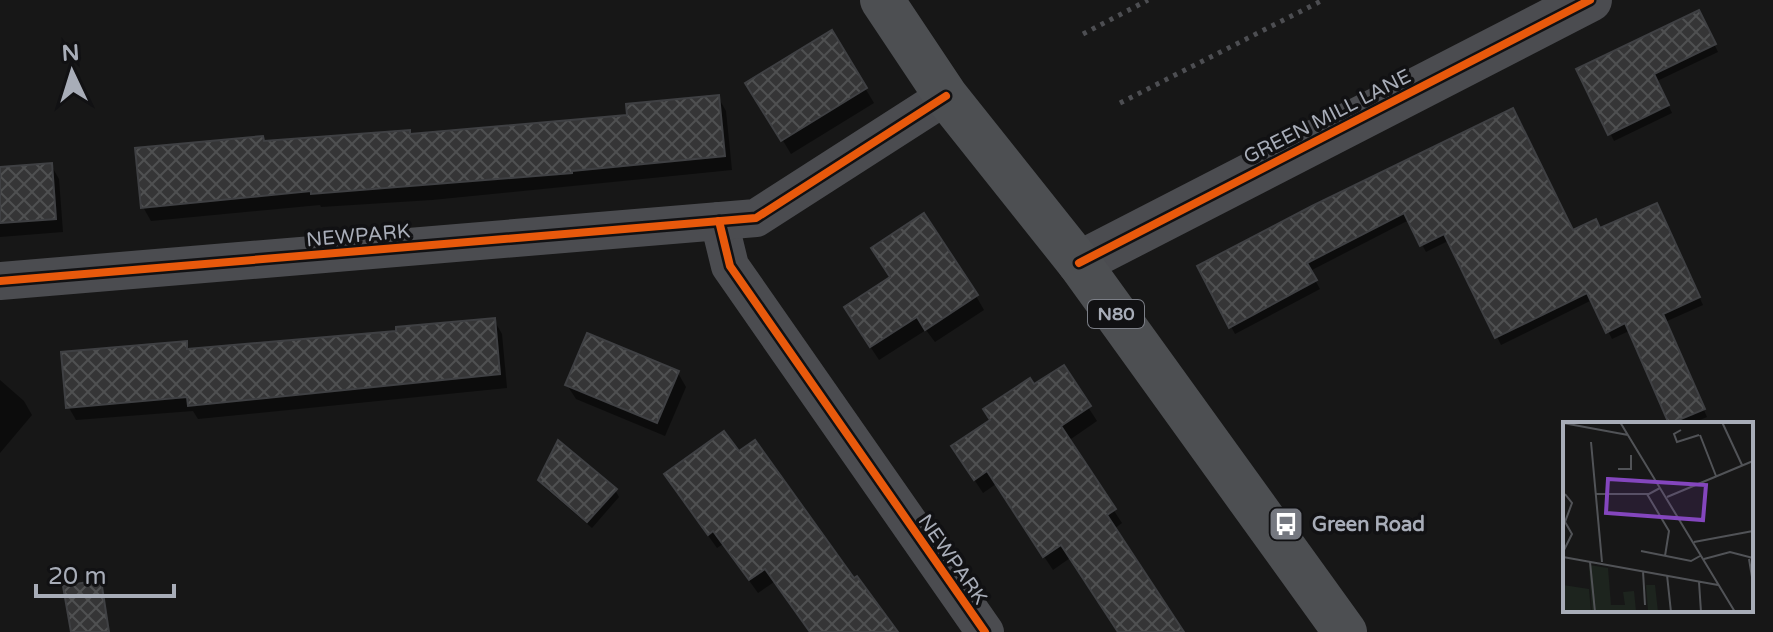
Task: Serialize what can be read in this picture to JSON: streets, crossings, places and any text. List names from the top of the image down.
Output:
{
  "streets": {
    "main road": ["N80"],
    "street": ["GREEN MILL LANE", "NEWPARK"]
  },
  "crossings": [
    ["GREEN MILL LANE", "N80"],
    ["NEWPARK", "N80"]
  ],
  "places": {
    "bus stop": ["Green Road"]
  },
  "scale_bar": "20 m",
  "north": "top"
}
